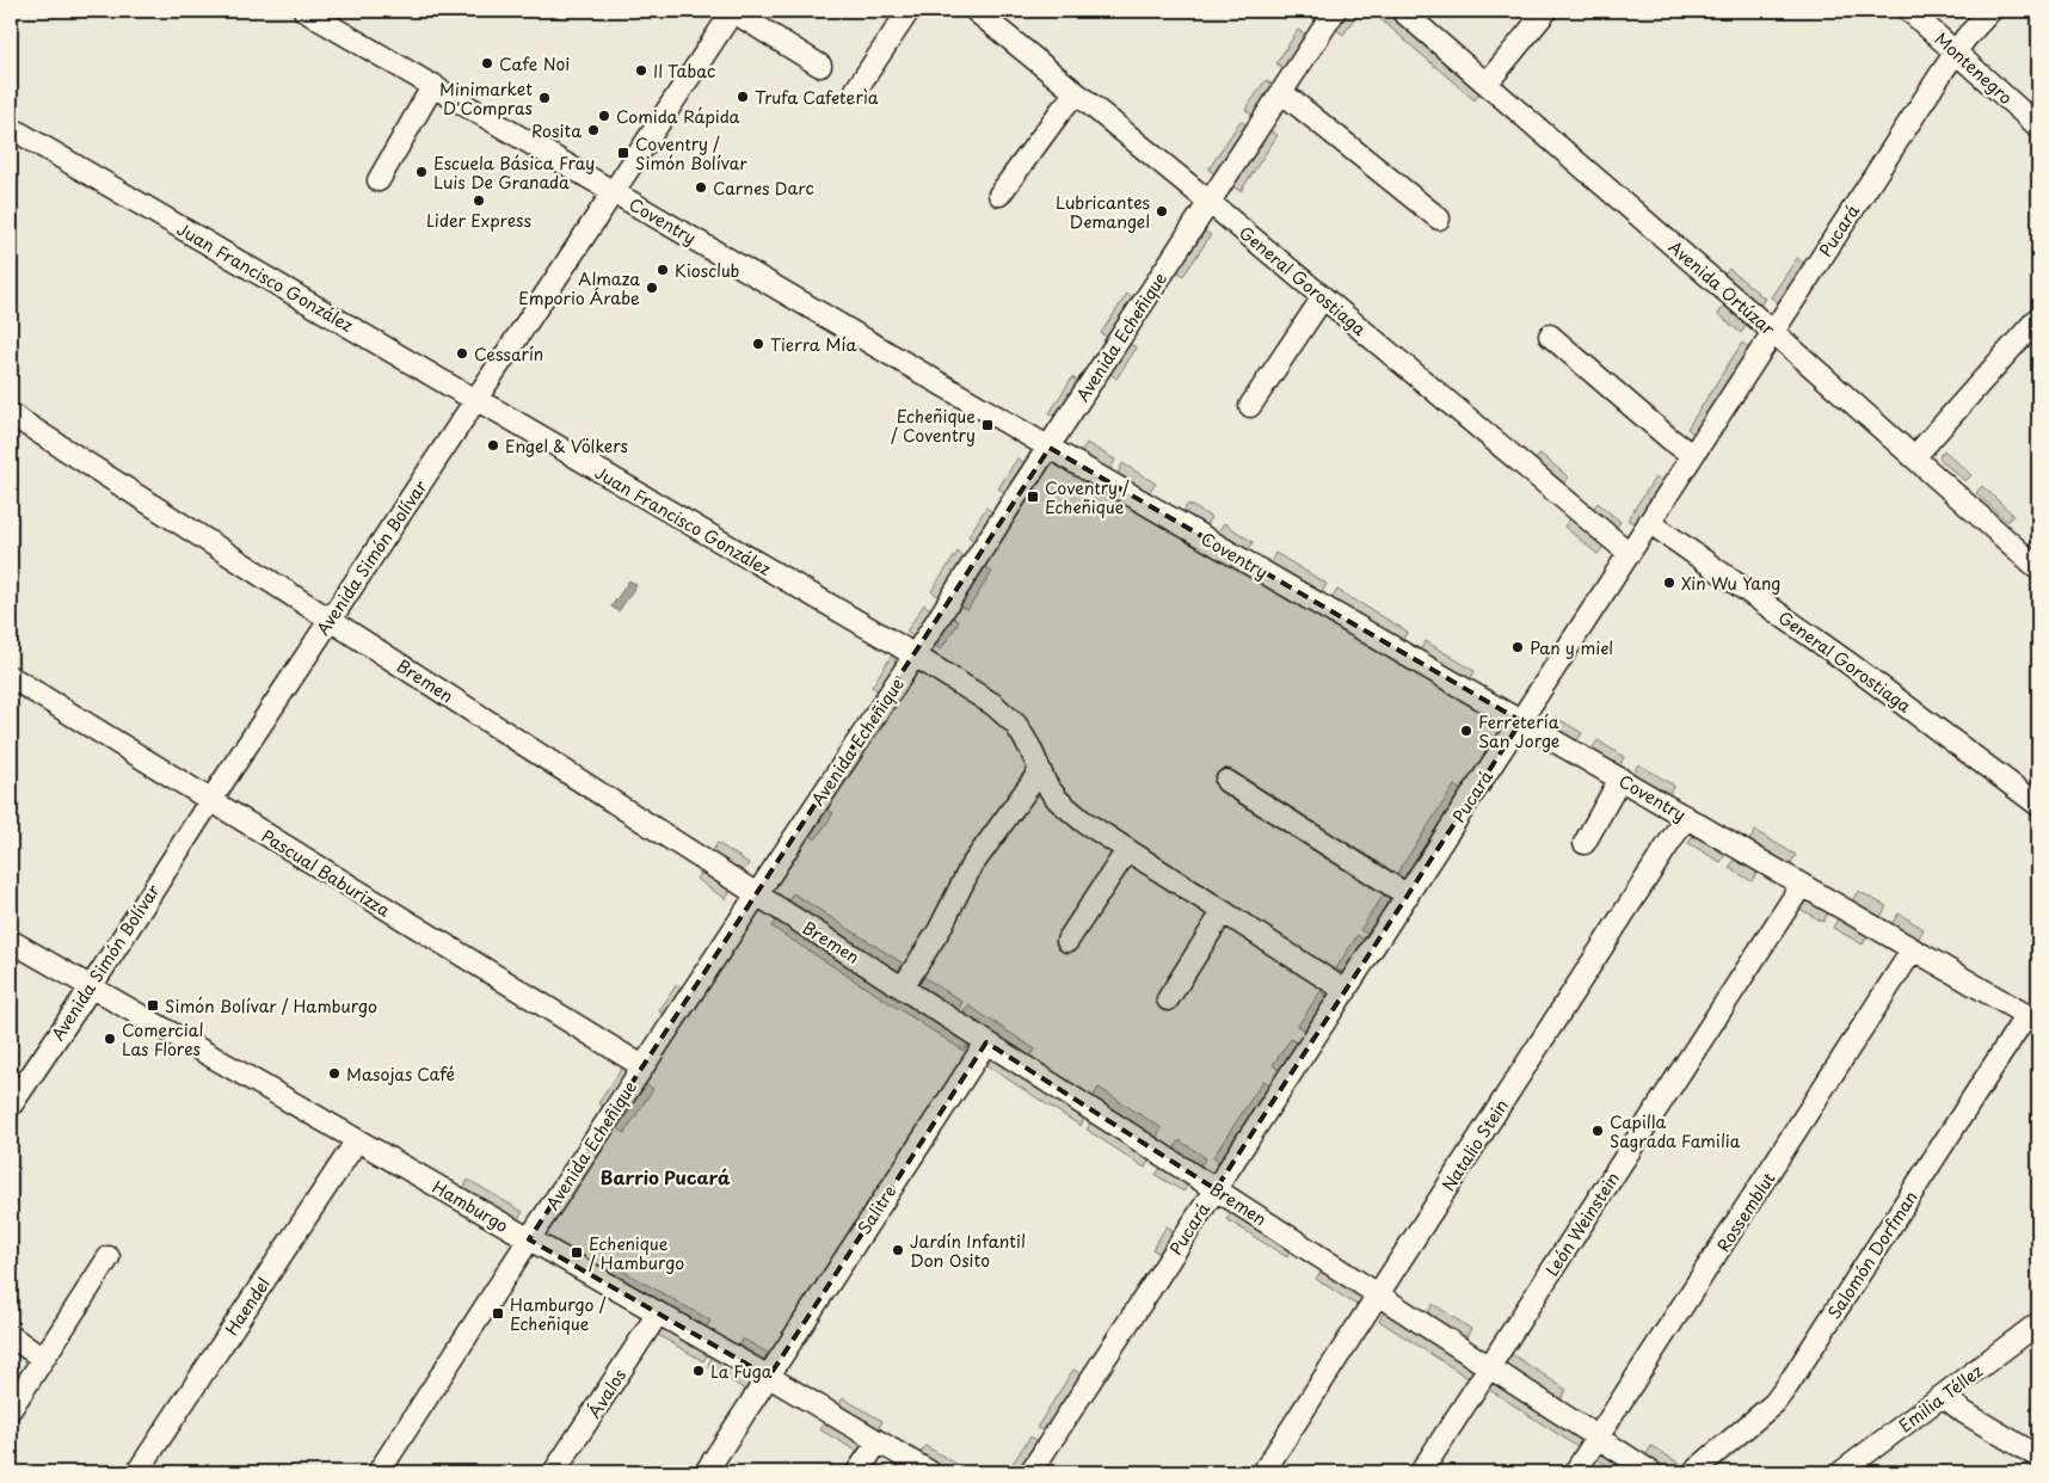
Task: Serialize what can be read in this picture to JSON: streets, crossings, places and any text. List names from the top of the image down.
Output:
{
  "streets": {
    "street": [
      "Montenegro",
      "Coventry",
      "Pucará",
      "Juan Francisco González",
      "General Gorostiaga",
      "Avenida Ortúzar",
      "Avenida Echeñique",
      "Avenida Simón Bolívar",
      "Bremen",
      "Pascual Baburizza",
      "Natalio Stein",
      "Hamburgo",
      "Salitre",
      "Rossemblut",
      "León Weinstein",
      "Salomón Dorfman",
      "Haendel",
      "Ávalos",
      "Emilia Téllez"
    ]
  },
  "crossings": [
    ["Montenegro", "Pucará"],
    ["Coventry", "Pucará"],
    ["Coventry", "Avenida Echeñique"],
    ["Coventry", "Avenida Simón Bolívar"],
    ["Coventry", "Natalio Stein"],
    ["Coventry", "Rossemblut"],
    ["Coventry", "León Weinstein"],
    ["Coventry", "Salomón Dorfman"],
    ["Pucará", "Juan Francisco González"],
    ["Pucará", "General Gorostiaga"],
    ["Pucará", "Avenida Ortúzar"],
    ["Pucará", "Bremen"],
    ["Juan Francisco González", "Avenida Echeñique"],
    ["Juan Francisco González", "Avenida Simón Bolívar"],
    ["General Gorostiaga", "Avenida Echeñique"],
    ["Avenida Echeñique", "Bremen"],
    ["Avenida Echeñique", "Pascual Baburizza"],
    ["Avenida Echeñique", "Hamburgo"],
    ["Avenida Simón Bolívar", "Bremen"],
    ["Avenida Simón Bolívar", "Pascual Baburizza"],
    ["Avenida Simón Bolívar", "Hamburgo"],
    ["Bremen", "Natalio Stein"],
    ["Bremen", "Salitre"],
    ["Bremen", "Rossemblut"],
    ["Bremen", "León Weinstein"],
    ["Hamburgo", "Salitre"],
    ["Hamburgo", "Haendel"],
    ["Hamburgo", "Ávalos"]
  ],
  "districts": ["Barrio Pucará"],
  "places": {
    "other": [
      "Cafe Noi",
      "Il Tabac",
      "Trufa Cafeterìa",
      "Minimarket D'Compras",
      "Comida Rápida",
      "Rosita",
      "Escuela Básica Fray Luis De Granada",
      "Carnes Darc",
      "Lider Express",
      "Lubricantes Demangel",
      "Kiosclub",
      "Almaza Emporio Árabe",
      "Tierra Mía",
      "Cessarín",
      "Engel & Völkers",
      "Xin Wu Yang",
      "Pan y miel",
      "Ferretería San Jorge",
      "Comercial Las Flores",
      "Masojas Café",
      "Capilla Sagrada Familia",
      "Jardín Infantil Don Osito",
      "La Fuga"
    ],
    "transit": [
      "Coventry / Simón Bolívar",
      "Echeñique / Coventry",
      "Coventry / Echeñique",
      "Simón Bolívar / Hamburgo",
      "Echenique / Hamburgo",
      "Hamburgo / Echeñique"
    ]
  }
}
